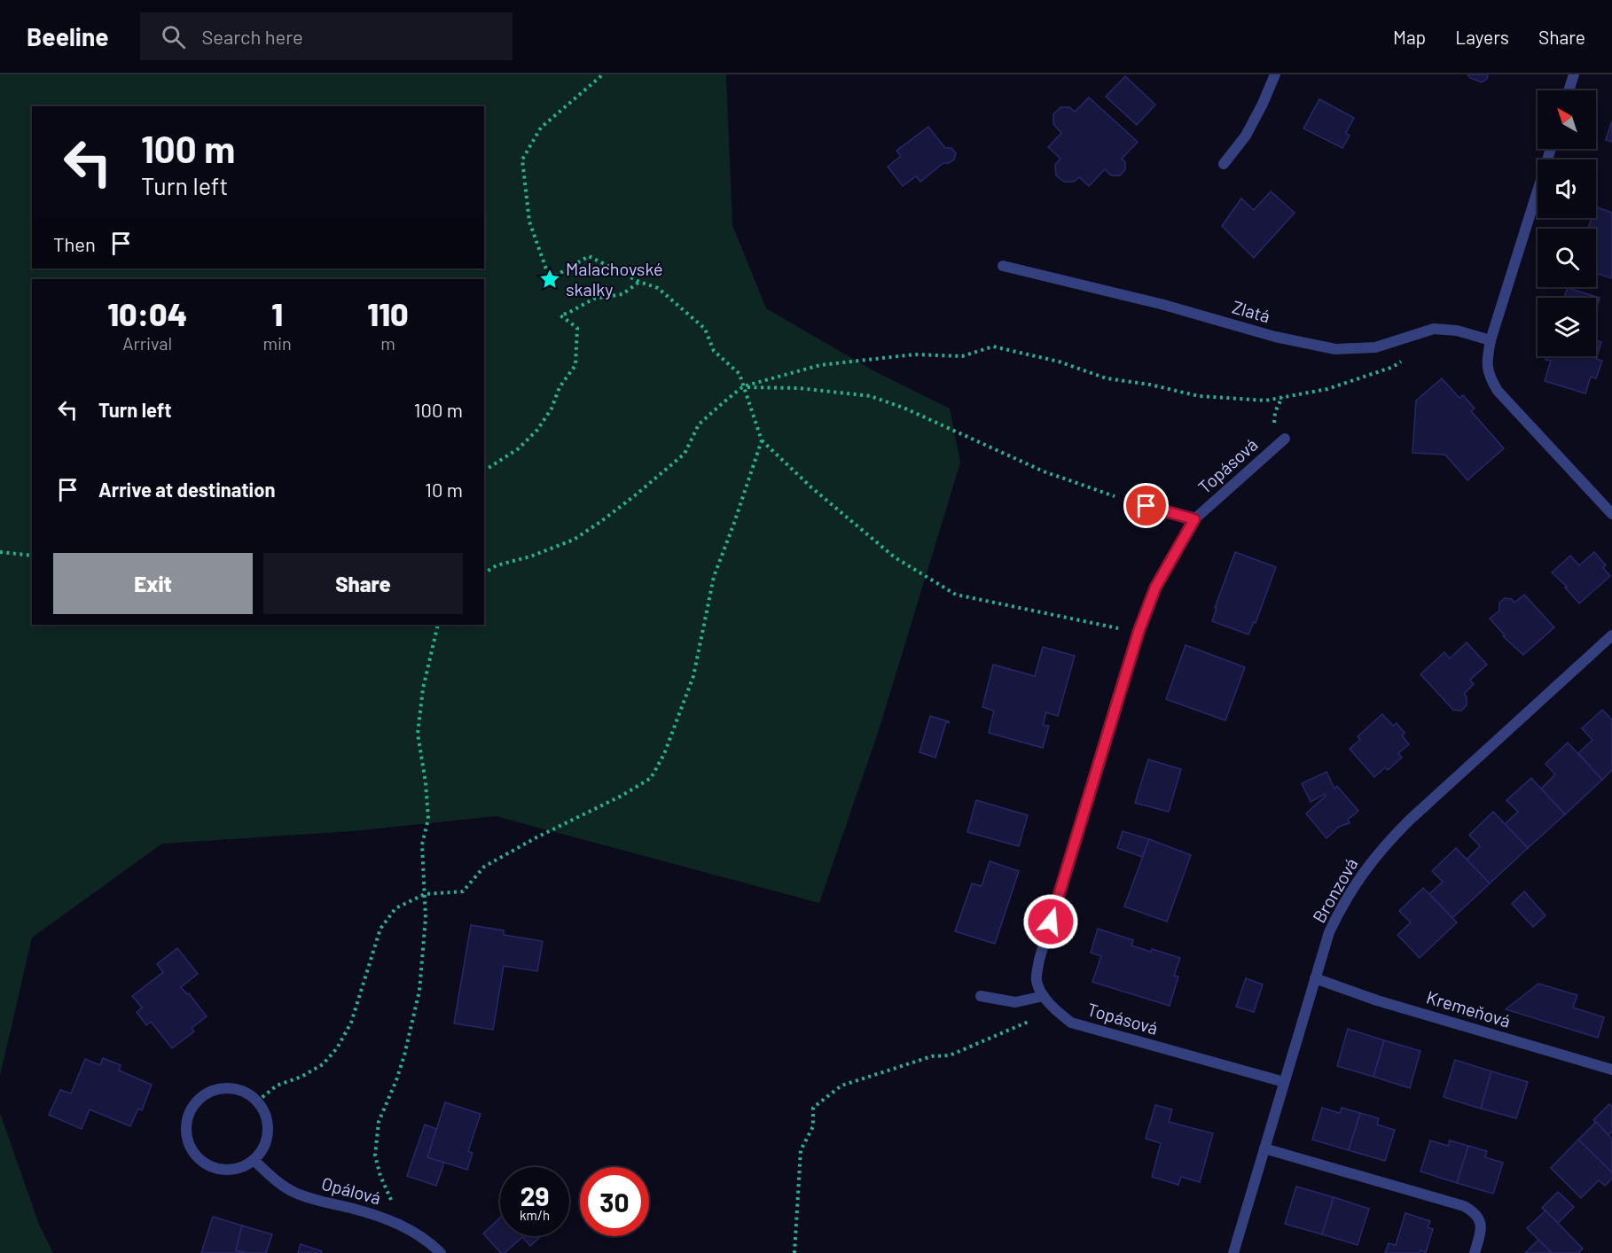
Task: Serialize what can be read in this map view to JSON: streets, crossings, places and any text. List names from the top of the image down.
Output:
{
  "streets": {
    "street": [
      "Zlatá",
      "Topásová",
      "Bronzová",
      "Kremeňová",
      "Opálová"
    ]
  },
  "crossings": [
    ["Topásová", "Bronzová"],
    ["Bronzová", "Kremeňová"]
  ],
  "places": {
    "place": ["Malachovské skalky"]
  },
  "north": "top left",
  "page": {
    "header": "Beeline",
    "search": "Search here",
    "nav": ["Map", "Layers", "Share"],
    "turn": ["100 m", "Turn left"],
    "then": "Then",
    "eta": [
      "10:04",
      "Arrival",
      "1",
      "min",
      "110",
      "m"
    ],
    "list": [
      {
        "name": "Turn left",
        "value": "100 m"
      },
      {
        "name": "Arrive at destination",
        "value": "10 m"
      }
    ],
    "buttons": ["Exit", "Share"],
    "speed": "29 km/h",
    "limit": "30"
  }
}
